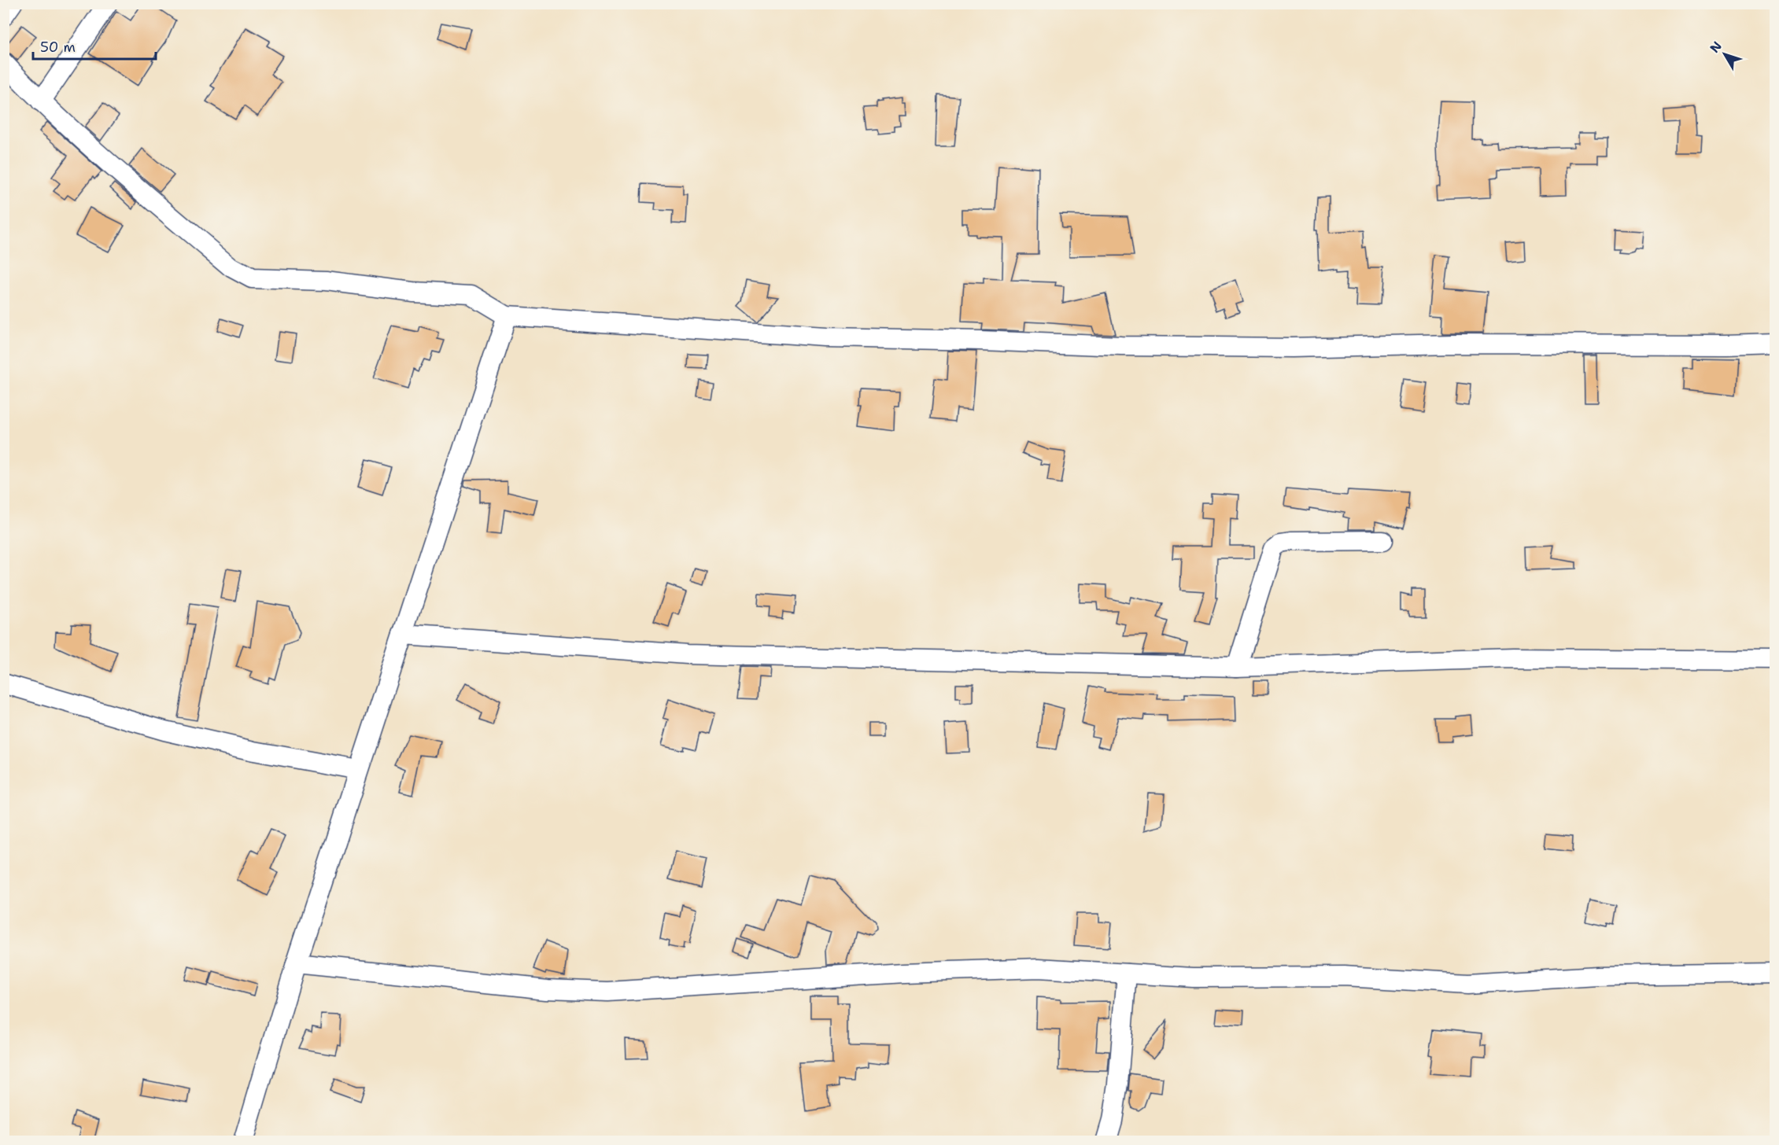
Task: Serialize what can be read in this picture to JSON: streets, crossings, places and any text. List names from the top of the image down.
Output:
{
  "scale_bar": "50 m",
  "north": "top left"
}
